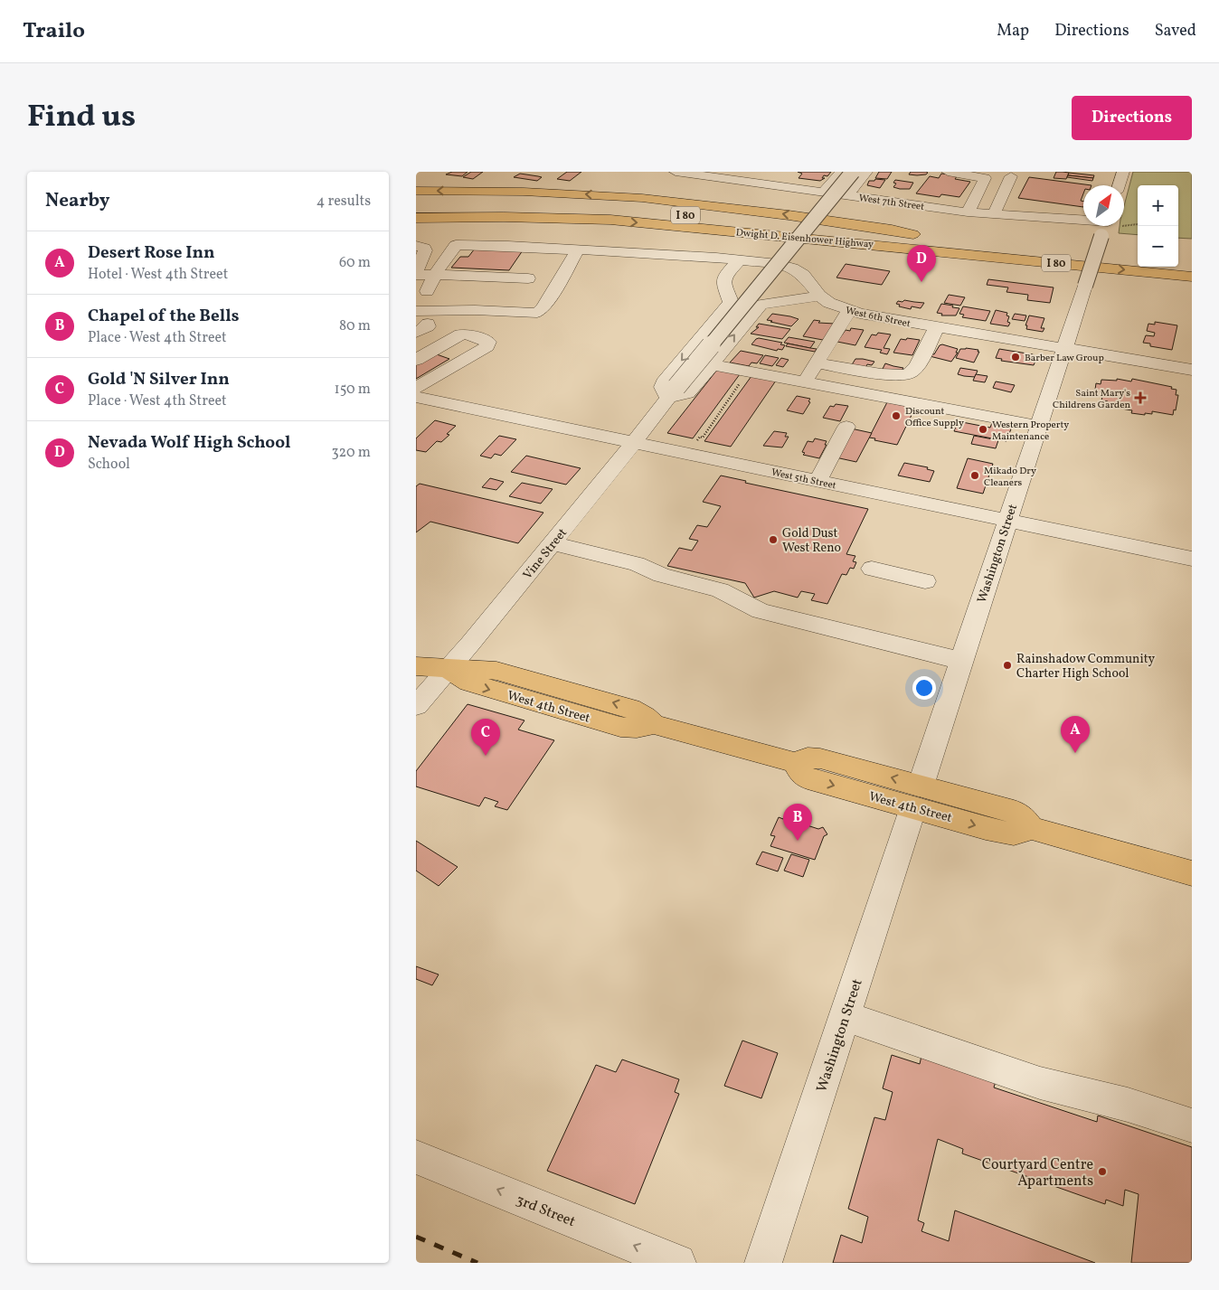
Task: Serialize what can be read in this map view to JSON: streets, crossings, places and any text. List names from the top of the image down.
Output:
{
  "streets": {
    "main road": ["I 80", "Dwight D. Eisenhower Highway", "West 4th Street"],
    "street": [
      "West 7th Street",
      "West 6th Street",
      "West 5th Street",
      "Vine Street",
      "Washington Street",
      "3rd Street"
    ]
  },
  "crossings": [
    ["West 6th Street", "Washington Street"],
    ["West 5th Street", "Vine Street"],
    ["West 5th Street", "Washington Street"],
    ["Vine Street", "West 4th Street"],
    ["Washington Street", "West 4th Street"]
  ],
  "one_way": ["3rd Street"],
  "places": {
    "other": [
      "Barber Law Group",
      "Discount Office Supply",
      "Western Property Maintenance",
      "Mikado Dry Cleaners",
      "Gold Dust West Reno",
      "Rainshadow Community Charter High School",
      "Courtyard Centre Apartments"
    ],
    "health": ["Saint Mary's Childrens Garden"]
  },
  "north": "top right",
  "page": {
    "header": "Trailo",
    "nav": ["Map", "Directions", "Saved"],
    "title": "Find us",
    "buttons": "Directions",
    "heading": ["Nearby", "4 results"],
    "map_buttons": ["+", "−"],
    "list": [
      {
        "mark": "A",
        "name": "Desert Rose Inn",
        "note": "Hotel · West 4th Street",
        "value": "60 m"
      },
      {
        "mark": "B",
        "name": "Chapel of the Bells",
        "note": "Place · West 4th Street",
        "value": "80 m"
      },
      {
        "mark": "C",
        "name": "Gold 'N Silver Inn",
        "note": "Place · West 4th Street",
        "value": "150 m"
      },
      {
        "mark": "D",
        "name": "Nevada Wolf High School",
        "note": "School",
        "value": "320 m"
      }
    ],
    "pins": [
      "D",
      "A",
      "C",
      "B"
    ]
  }
}
